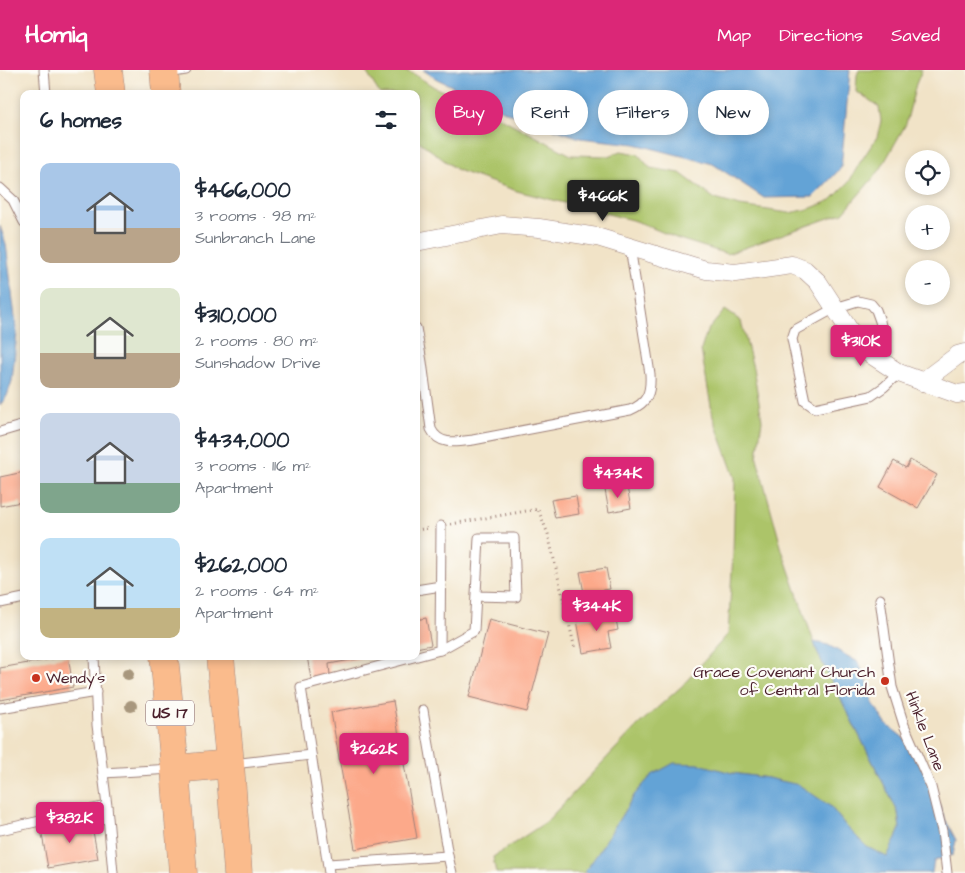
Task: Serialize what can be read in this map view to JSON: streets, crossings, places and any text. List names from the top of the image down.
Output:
{
  "streets": {
    "main road": ["US 17"],
    "lane": ["Hinkle Lane"]
  },
  "places": ["Wendy's", "Grace Covenant Church of Central Florida"],
  "page": {
    "header": "Homiq",
    "nav": ["Map", "Directions", "Saved"],
    "chip": [
      "Buy",
      "Rent",
      "Filters",
      "New"
    ],
    "heading": "6 homes",
    "map_buttons": ["+", "−"],
    "list": [
      {
        "name": "$466,000",
        "note": "3 rooms · 98 m² · Sunbranch Lane"
      },
      {
        "name": "$310,000",
        "note": "2 rooms · 80 m² · Sunshadow Drive"
      },
      {
        "name": "$434,000",
        "note": "3 rooms · 116 m² · Apartment"
      },
      {
        "name": "$262,000",
        "note": "2 rooms · 64 m² · Apartment"
      }
    ],
    "price": [
      "$466K",
      "$310K",
      "$434K",
      "$344K",
      "$262K",
      "$382K"
    ]
  }
}
